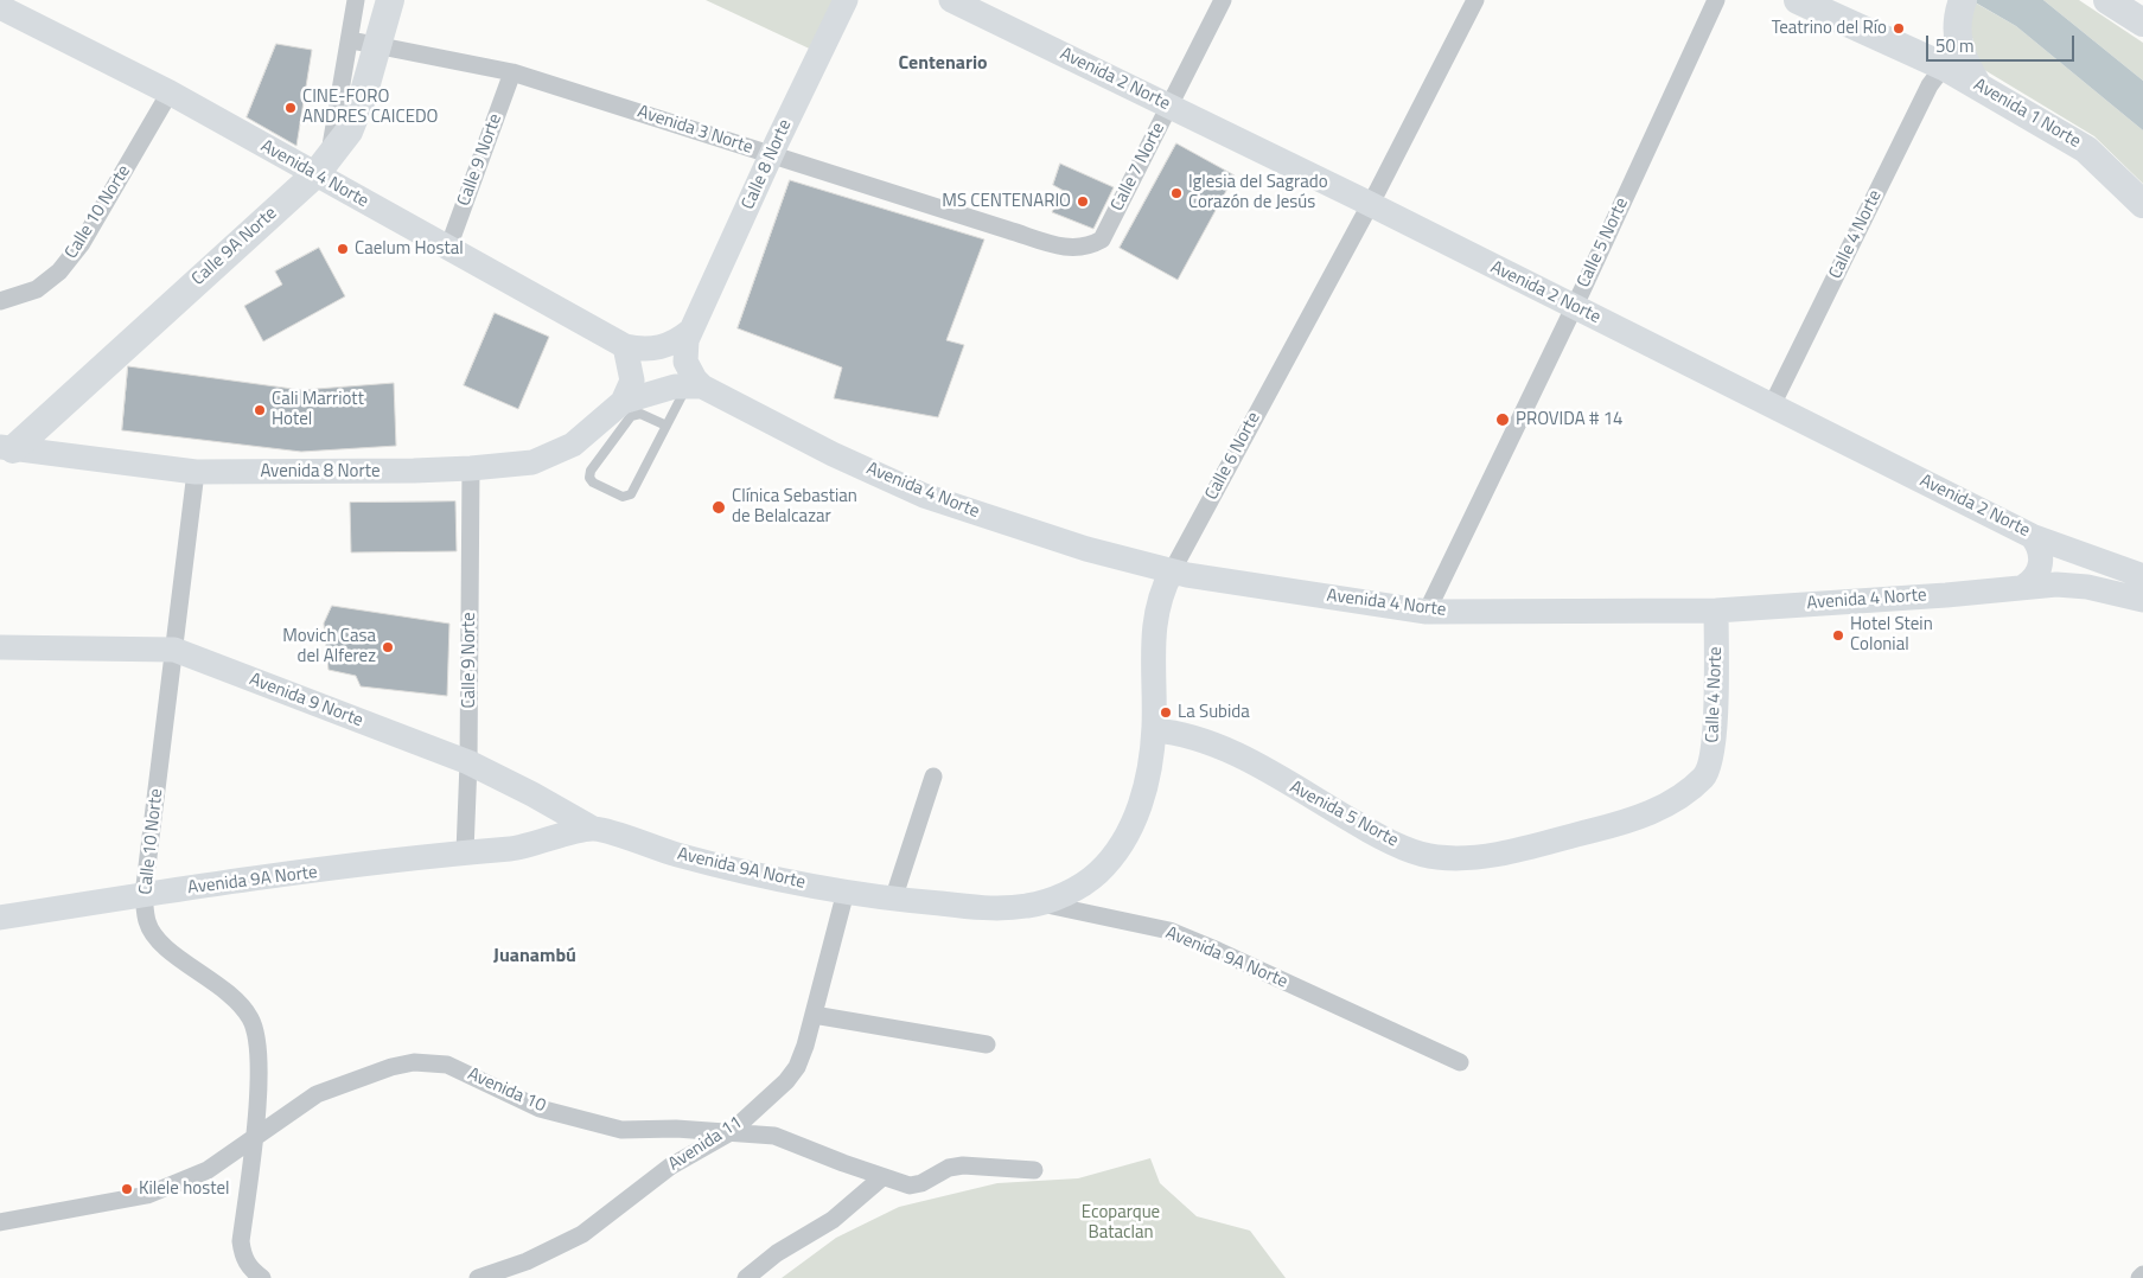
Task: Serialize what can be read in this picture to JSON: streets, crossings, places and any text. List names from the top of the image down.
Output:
{
  "streets": {
    "main road": [
      "Avenida 2 Norte",
      "Avenida 1 Norte",
      "Calle 8 Norte",
      "Avenida 4 Norte",
      "Calle 4 Norte",
      "Calle 9A Norte",
      "Calle 6 Norte",
      "Avenida 8 Norte",
      "Avenida 9 Norte",
      "Avenida 5 Norte",
      "Avenida 9A Norte"
    ],
    "street": [
      "Avenida 3 Norte",
      "Calle 9 Norte",
      "Calle 7 Norte",
      "Calle 10 Norte",
      "Calle 5 Norte",
      "Avenida 10",
      "Avenida 11"
    ]
  },
  "crossings": [
    ["Avenida 2 Norte", "Calle 7 Norte"],
    ["Avenida 2 Norte", "Calle 4 Norte"],
    ["Avenida 2 Norte", "Calle 5 Norte"],
    ["Avenida 2 Norte", "Calle 6 Norte"],
    ["Avenida 1 Norte", "Calle 4 Norte"],
    ["Avenida 3 Norte", "Calle 9 Norte"],
    ["Avenida 3 Norte", "Calle 8 Norte"],
    ["Avenida 3 Norte", "Calle 7 Norte"],
    ["Calle 9 Norte", "Avenida 4 Norte"],
    ["Calle 9 Norte", "Avenida 8 Norte"],
    ["Calle 9 Norte", "Avenida 9 Norte"],
    ["Calle 9 Norte", "Avenida 9A Norte"],
    ["Calle 8 Norte", "Avenida 4 Norte"],
    ["Calle 8 Norte", "Avenida 8 Norte"],
    ["Avenida 4 Norte", "Calle 10 Norte"],
    ["Avenida 4 Norte", "Calle 4 Norte"],
    ["Avenida 4 Norte", "Calle 5 Norte"],
    ["Avenida 4 Norte", "Calle 6 Norte"],
    ["Avenida 4 Norte", "Avenida 8 Norte"],
    ["Calle 10 Norte", "Avenida 8 Norte"],
    ["Calle 10 Norte", "Avenida 9 Norte"],
    ["Calle 10 Norte", "Avenida 9A Norte"],
    ["Calle 10 Norte", "Avenida 10"],
    ["Calle 4 Norte", "Avenida 5 Norte"],
    ["Calle 9A Norte", "Avenida 8 Norte"],
    ["Calle 6 Norte", "Avenida 5 Norte"],
    ["Calle 6 Norte", "Avenida 9A Norte"],
    ["Avenida 9 Norte", "Avenida 9A Norte"],
    ["Avenida 9A Norte", "Avenida 11"],
    ["Avenida 10", "Avenida 11"]
  ],
  "districts": ["Centenario", "Juanambú"],
  "parks": ["Ecoparque Bataclan"],
  "places": [
    "Teatrino del Río",
    "CINE-FORO ANDRES CAICEDO",
    "Iglesia del Sagrado Corazón de Jesús",
    "MS CENTENARIO",
    "Caelum Hostal",
    "Cali Marriott Hotel",
    "PROVIDA # 14",
    "Clínica Sebastian de Belalcazar",
    "Hotel Stein Colonial",
    "Movich Casa del Alferez",
    "La Subida",
    "Kilele hostel"
  ],
  "scale_bar": "50 m"
}
